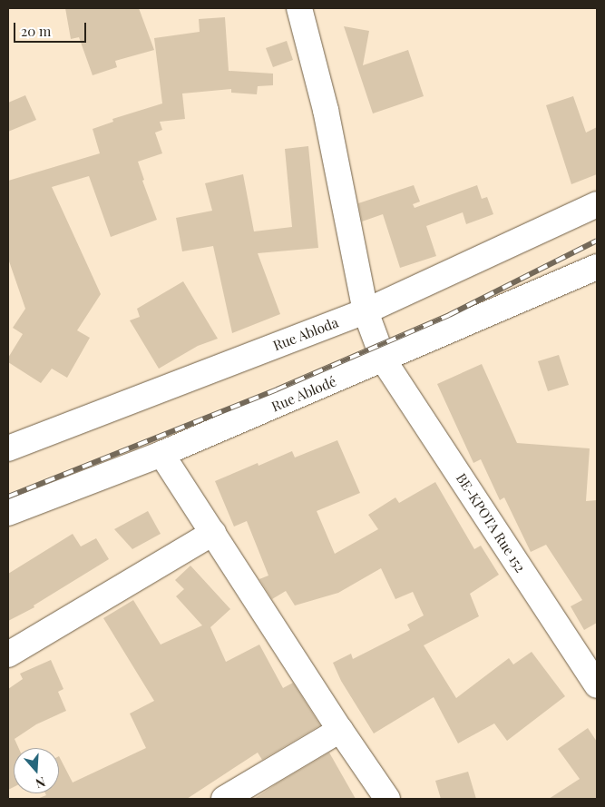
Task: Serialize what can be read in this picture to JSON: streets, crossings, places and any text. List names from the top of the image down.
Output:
{
  "streets": {
    "street": ["Rue Abloda", "Rue Ablodé", "BE-KPOTA Rue 152"]
  },
  "crossings": [
    ["Rue Abloda", "BE-KPOTA Rue 152"],
    ["Rue Ablodé", "BE-KPOTA Rue 152"]
  ],
  "scale_bar": "20 m",
  "north": "bottom"
}
